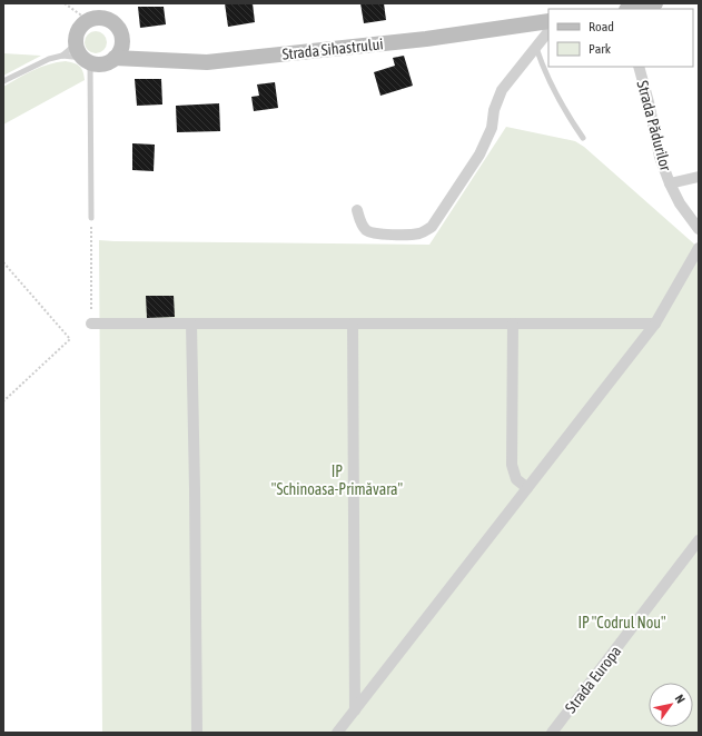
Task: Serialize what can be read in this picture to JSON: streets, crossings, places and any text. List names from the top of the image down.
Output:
{
  "streets": {
    "street": ["Strada Sihastrului", "Strada Pădurilor", "Strada Europa"]
  },
  "parks": ["IP \"Schinoasa-Primăvara\"", "IP \"Codrul Nou\""],
  "legend": ["Road", "Park"],
  "north": "top right"
}
